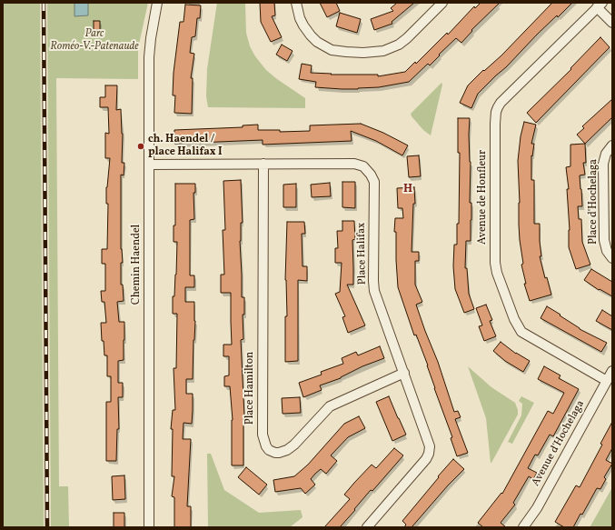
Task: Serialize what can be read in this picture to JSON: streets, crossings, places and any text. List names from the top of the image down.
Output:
{
  "streets": {
    "street": [
      "Avenue de Honfleur",
      "Place d'Hochelaga",
      "Place Halifax",
      "Chemin Haendel",
      "Place Hamilton",
      "Avenue d'Hochelaga"
    ]
  },
  "crossings": [
    ["Avenue de Honfleur", "Avenue d'Hochelaga"],
    ["Place Halifax", "Chemin Haendel"],
    ["Place Halifax", "Place Hamilton"]
  ],
  "districts": ["H"],
  "parks": ["Parc Roméo-V.-Patenaude"],
  "places": ["ch. Haendel / place Halifax I"]
}
